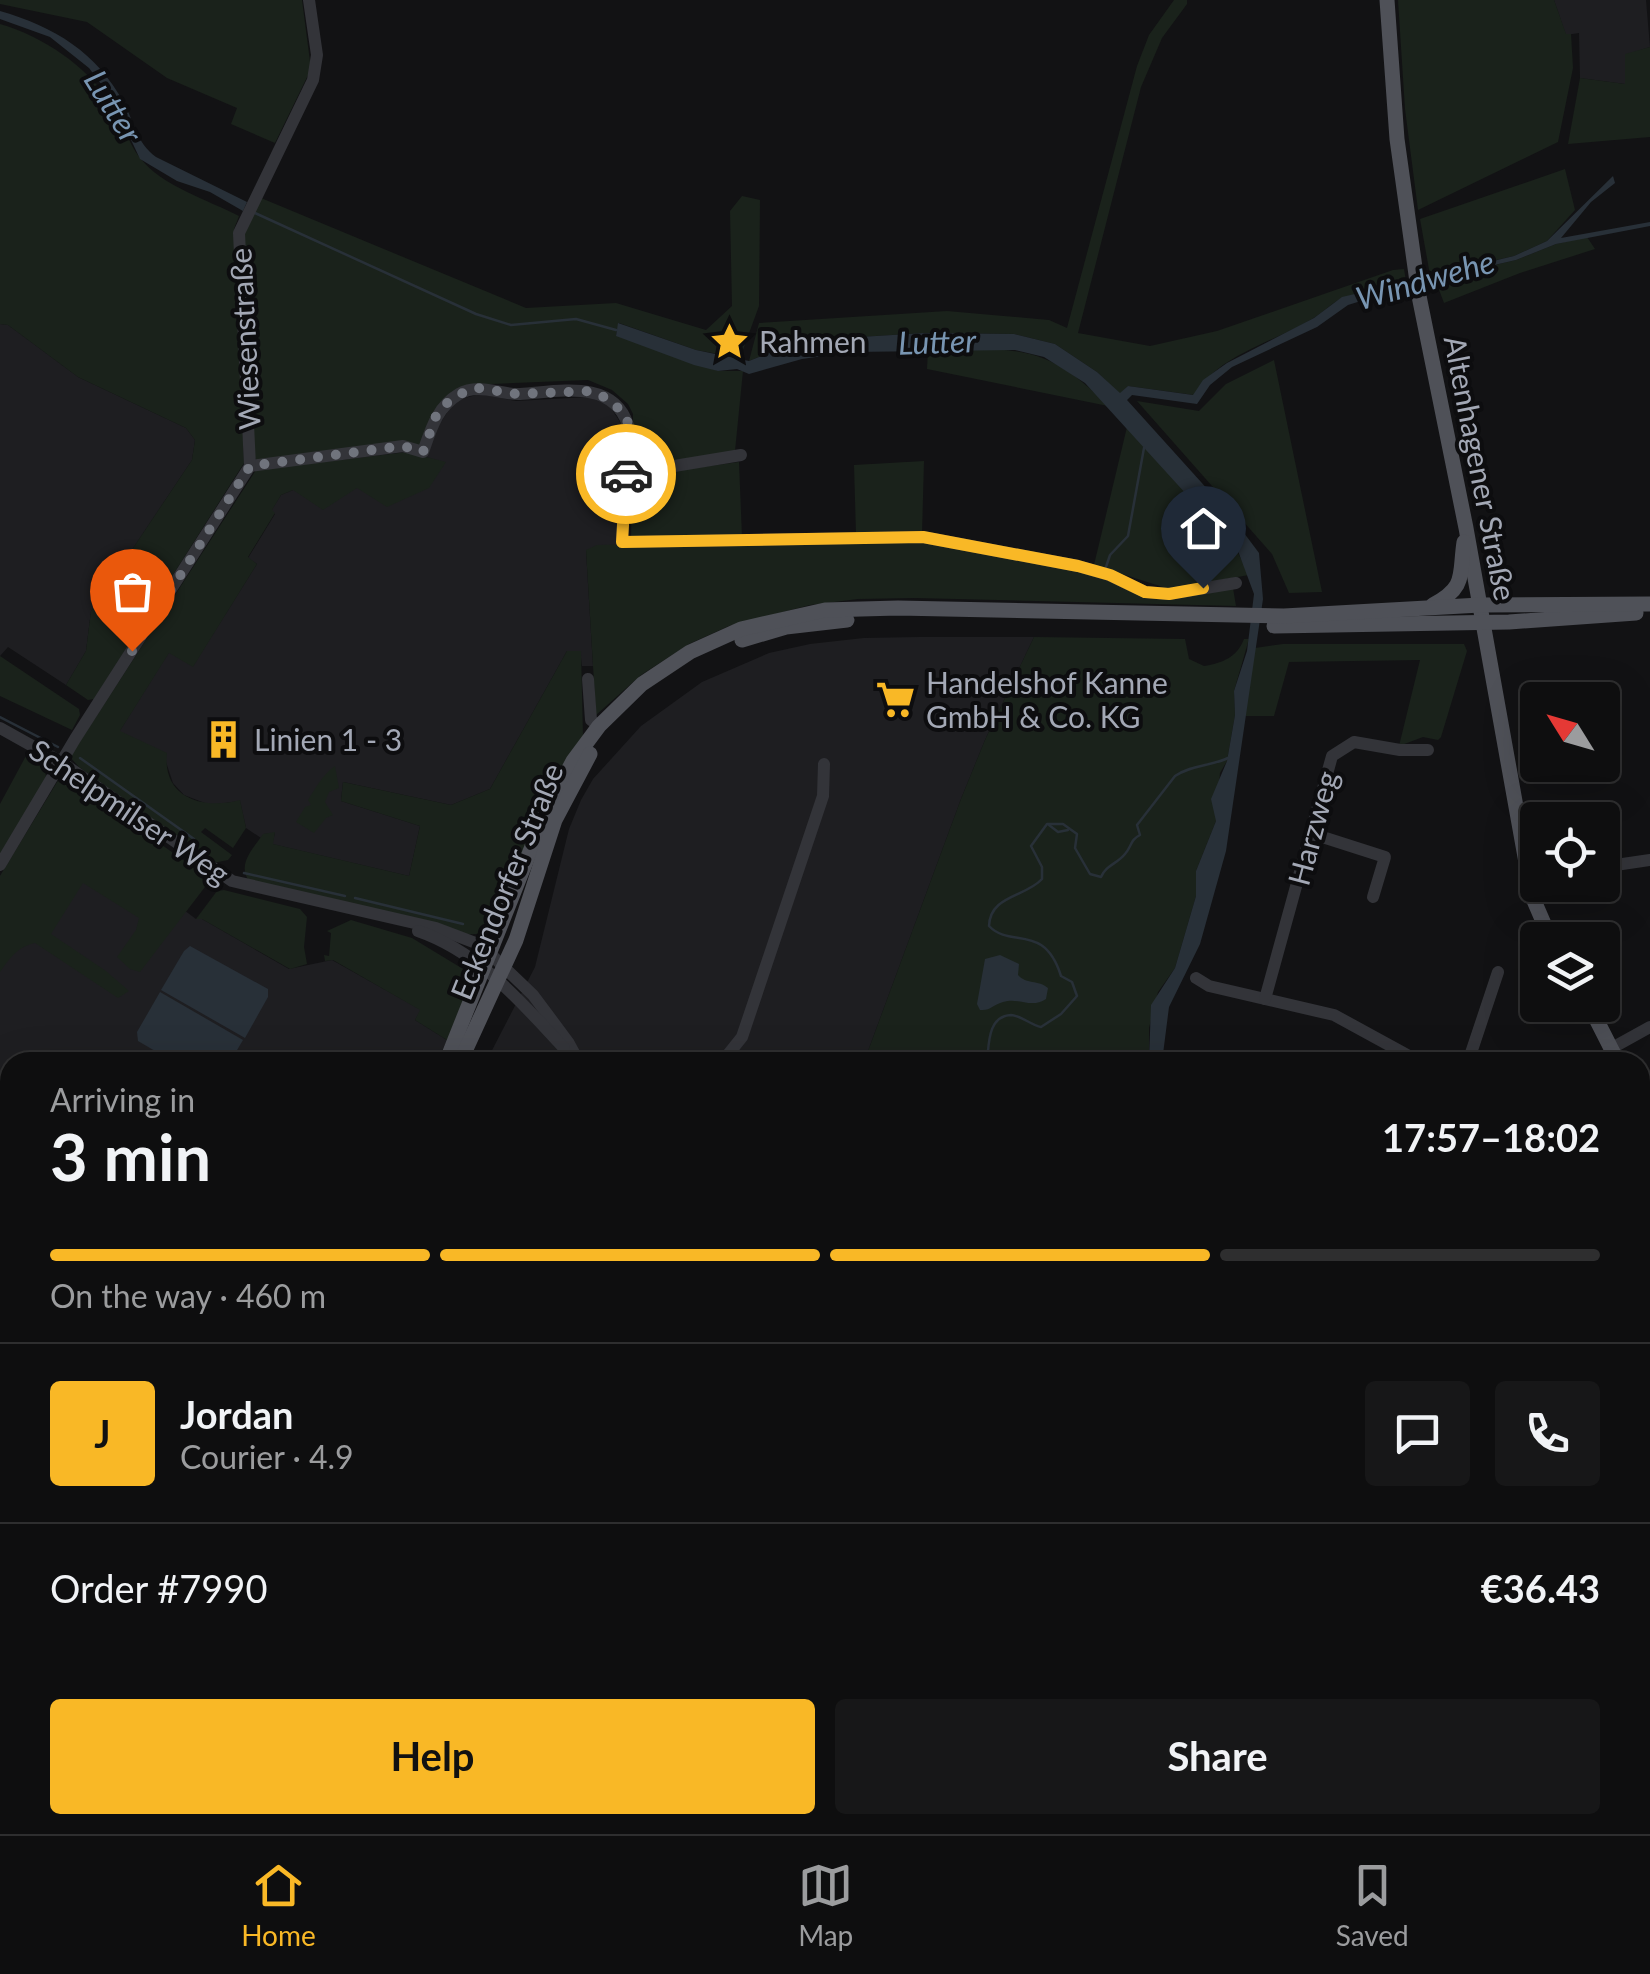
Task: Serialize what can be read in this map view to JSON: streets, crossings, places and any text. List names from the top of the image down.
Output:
{
  "streets": {
    "main road": ["Altenhagener Straße", "Eckendorfer Straße"],
    "street": ["Wiesenstraße", "Schelpmilser Weg", "Harzweg"]
  },
  "crossings": [
    ["Wiesenstraße", "Schelpmilser Weg"],
    ["Altenhagener Straße", "Eckendorfer Straße"],
    ["Schelpmilser Weg", "Eckendorfer Straße"]
  ],
  "water": ["Lutter", "Windwehe"],
  "places": {
    "place": ["Rahmen"],
    "supermarket": ["Handelshof Kanne GmbH & Co. KG"],
    "building": ["Linien 1 - 3"]
  },
  "north": "top left",
  "page": {
    "heading": ["3 min", "Arriving in", "17:57–18:02"],
    "panel": [
      "Jordan",
      "Courier · 4.9",
      "Order #7990",
      "€36.43"
    ],
    "bar": "On the way · 460 m",
    "round": "J",
    "buttons": ["Help", "Share"],
    "tabs": ["Home", "Map", "Saved"]
  }
}
